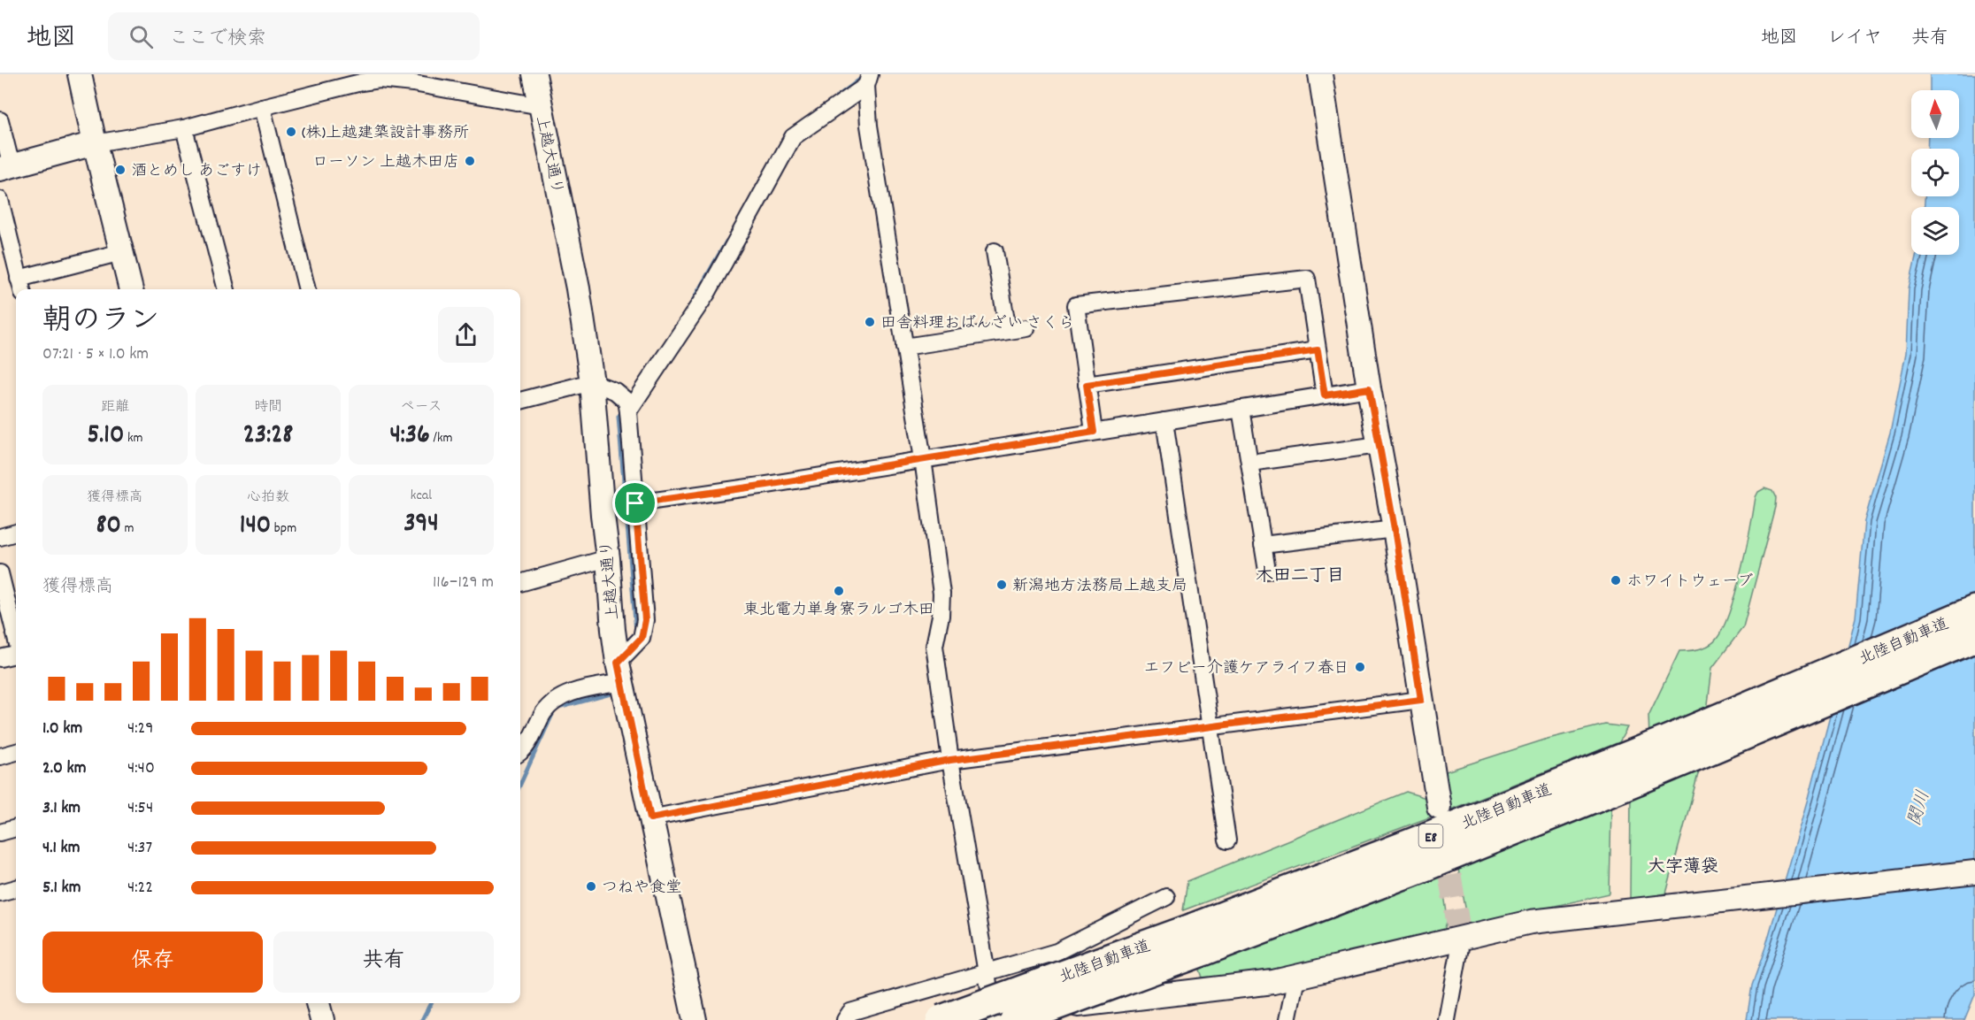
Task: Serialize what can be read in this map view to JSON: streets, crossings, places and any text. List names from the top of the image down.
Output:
{
  "streets": {
    "highway": ["北陸自動車道", "E8"],
    "street": ["上越大通り"]
  },
  "districts": ["木田二丁目", "大字薄袋"],
  "water": ["関川"],
  "places": [
    "(株)上越建築設計事務所",
    "ローソン 上越木田店",
    "酒とめし あごすけ",
    "田舎料理おばんざい さくら",
    "ホワイトウェーブ",
    "新潟地方法務局上越支局",
    "東北電力単身寮ラルゴ木田",
    "エフビー介護ケアライフ春日",
    "つねや食堂"
  ],
  "north": "top",
  "page": {
    "header": "地図",
    "search": "ここで検索",
    "nav": ["地図", "レイヤ", "共有"],
    "heading": ["朝のラン", "07:21 · 5 × 1.0 km"],
    "stats": [
      ["距離", "5.10 km"],
      ["時間", "23:28"],
      ["ペース", "4:36 /km"],
      ["獲得標高", "80 m"],
      ["心拍数", "140 bpm"],
      ["kcal", "394"]
    ],
    "chart": ["獲得標高", "116–129 m"],
    "list": [
      {
        "name": "1.0 km",
        "note": "4:29"
      },
      {
        "name": "2.0 km",
        "note": "4:40"
      },
      {
        "name": "3.1 km",
        "note": "4:54"
      },
      {
        "name": "4.1 km",
        "note": "4:37"
      },
      {
        "name": "5.1 km",
        "note": "4:22"
      }
    ],
    "buttons": ["保存", "共有"]
  }
}
